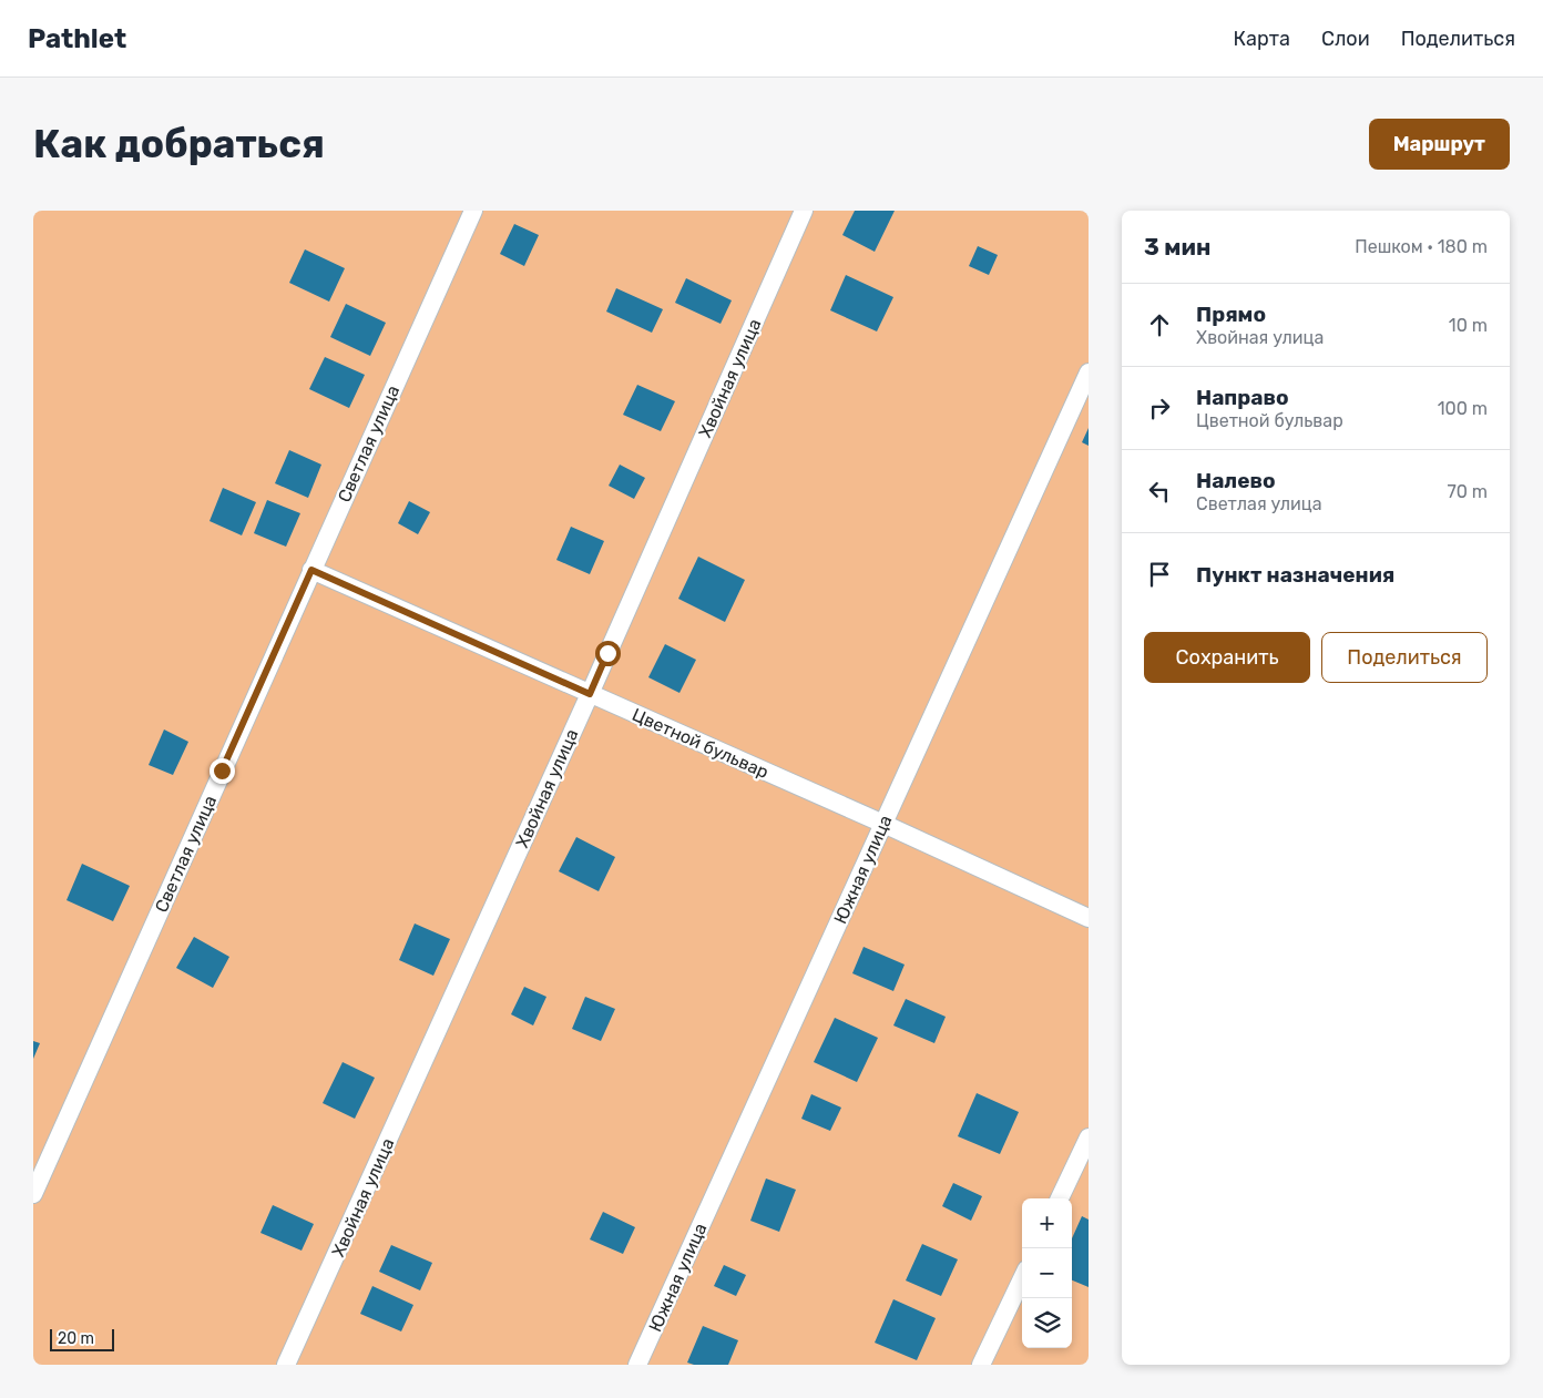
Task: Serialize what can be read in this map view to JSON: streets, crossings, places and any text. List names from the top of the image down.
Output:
{
  "streets": {
    "street": [
      "Хвойная улица",
      "Светлая улица",
      "Цветной бульвар",
      "Южная улица"
    ]
  },
  "crossings": [
    ["Хвойная улица", "Цветной бульвар"],
    ["Светлая улица", "Цветной бульвар"],
    ["Цветной бульвар", "Южная улица"]
  ],
  "scale_bar": "20 m",
  "page": {
    "header": "Pathlet",
    "nav": ["Карта", "Слои", "Поделиться"],
    "buttons": [
      "Маршрут",
      ["Сохранить", "Поделиться"]
    ],
    "title": "Как добраться",
    "heading": ["3 мин", "Пешком · 180 m"],
    "list": [
      ["Прямо", "Хвойная улица", "10 m"],
      ["Направо", "Цветной бульвар", "100 m"],
      ["Налево", "Светлая улица", "70 m"],
      "Пункт назначения"
    ],
    "map_buttons": ["+", "−"],
    "scale": "20 m"
  }
}
